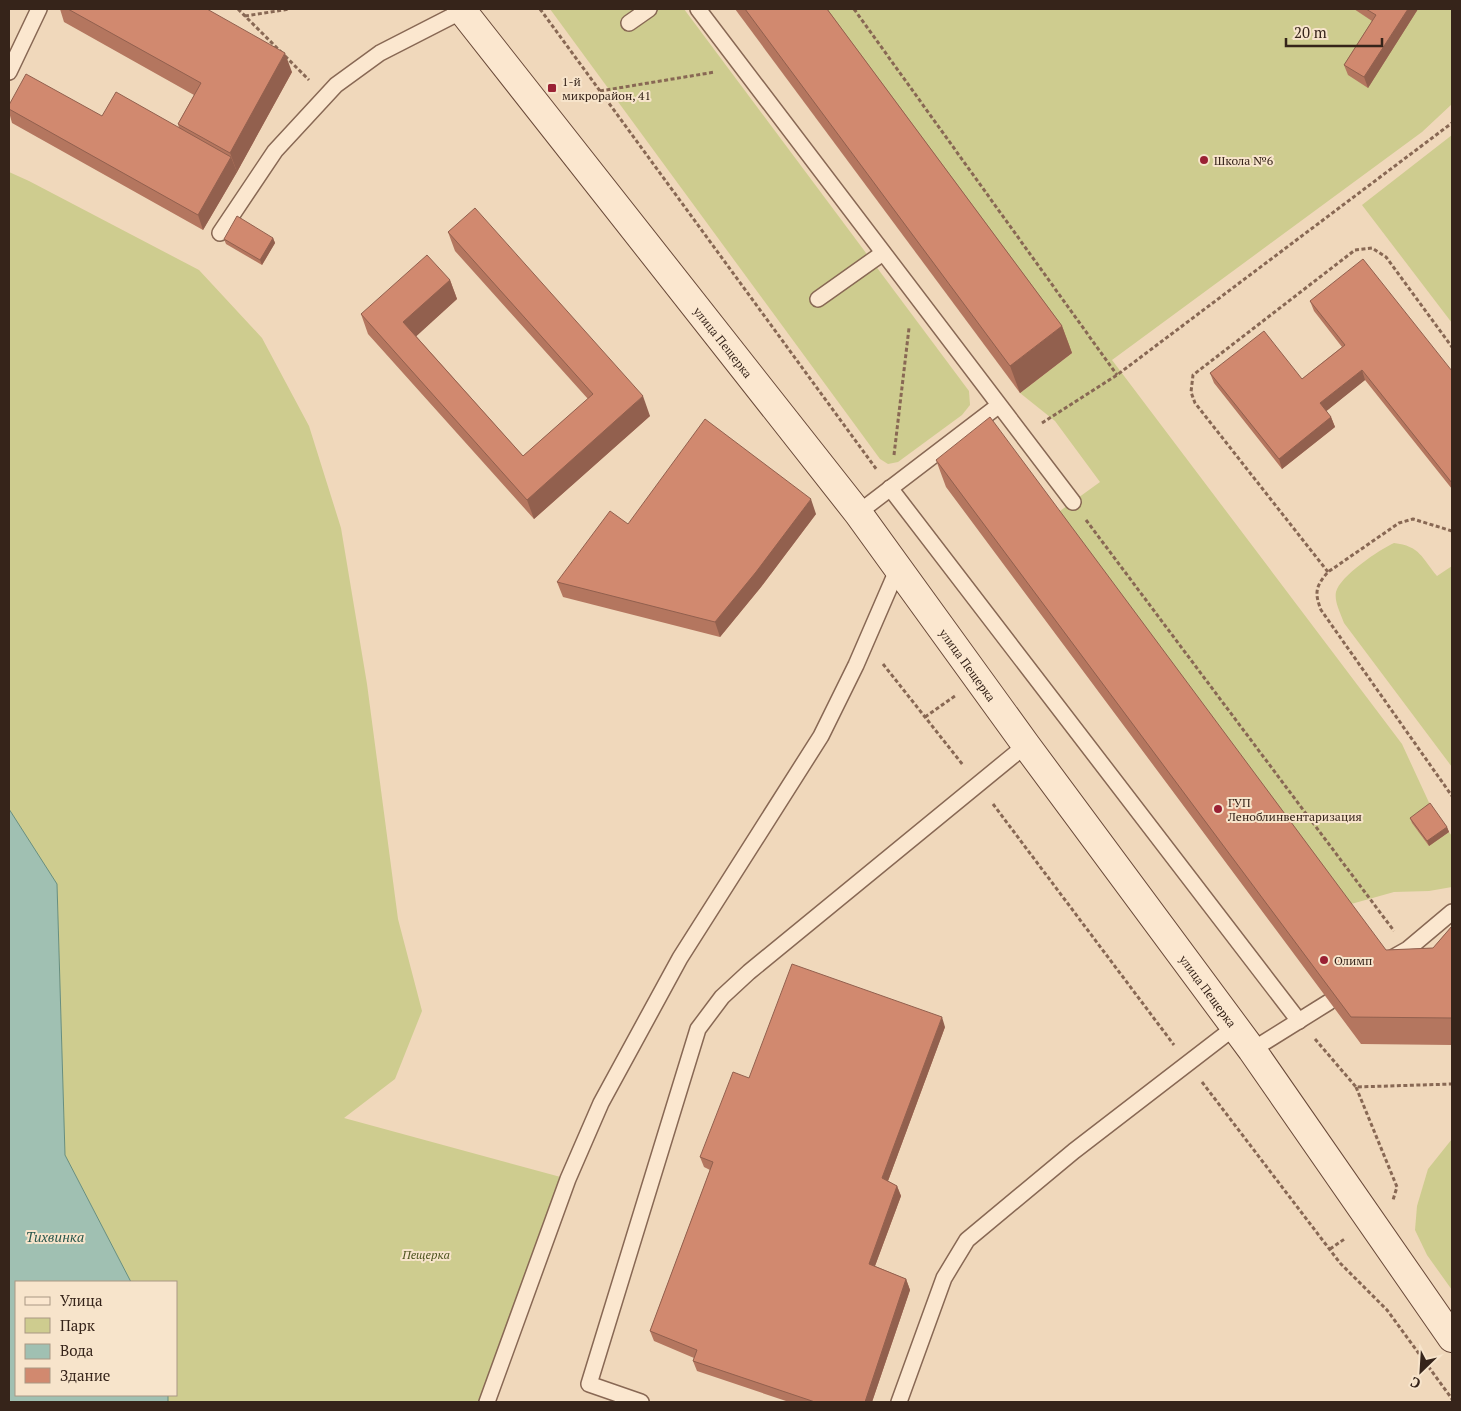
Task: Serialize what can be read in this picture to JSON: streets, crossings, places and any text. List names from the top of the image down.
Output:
{
  "streets": {
    "street": ["улица Пещерка"]
  },
  "water": ["Тихвинка"],
  "parks": ["Пещерка"],
  "places": {
    "transit": ["1-й микрорайон, 41"],
    "other": ["Школа №6", "ГУП Леноблинвентаризация", "Олимп"]
  },
  "legend": [
    "Улица",
    "Парк",
    "Вода",
    "Здание"
  ],
  "scale_bar": "20 m",
  "north": "bottom left"
}
